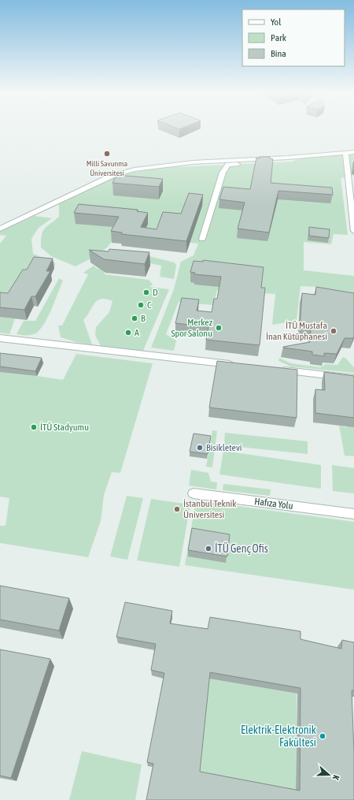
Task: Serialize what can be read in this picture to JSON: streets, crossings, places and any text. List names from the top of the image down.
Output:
{
  "streets": {
    "street": ["Hafıza Yolu"]
  },
  "places": [
    "Milli Savunma Üniversitesi",
    "D",
    "C",
    "B",
    "Merkez Spor Salonu",
    "İTÜ Mustafa İnan Kütüphanesi",
    "A",
    "İTÜ Stadyumu",
    "Bisikletevi",
    "İstanbul Teknik Üniversitesi",
    "İTÜ Genç Ofis",
    "Elektrik-Elektronik Fakültesi"
  ],
  "legend": ["Yol", "Park", "Bina"],
  "north": "right"
}
